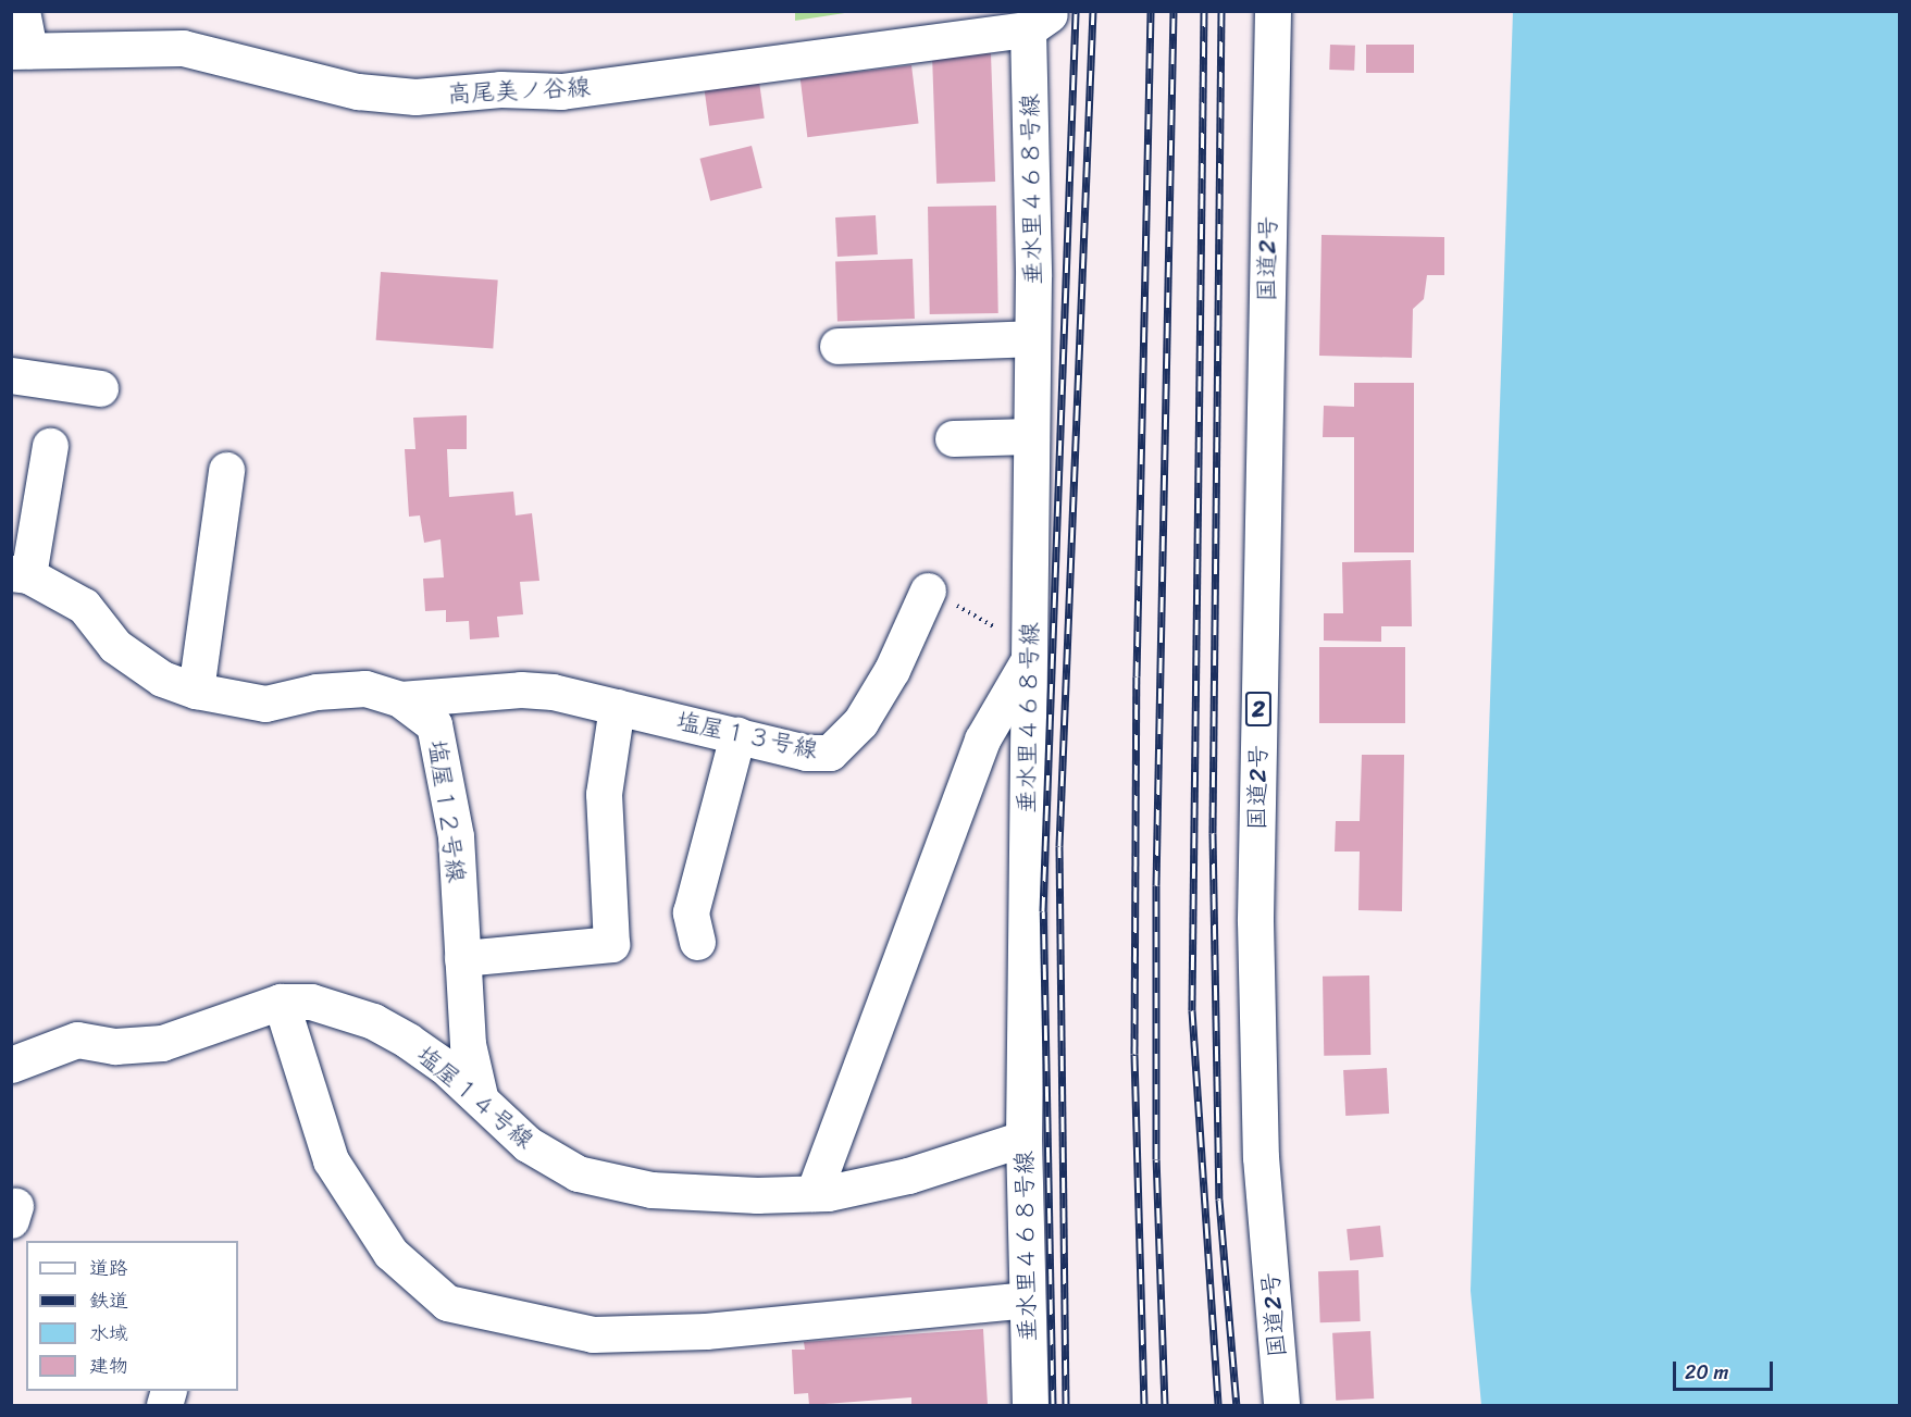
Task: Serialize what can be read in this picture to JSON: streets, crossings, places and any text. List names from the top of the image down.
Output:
{
  "streets": {
    "main road": [
      "高尾美ノ谷線",
      "垂水里４６８号線",
      "国道2号",
      "2",
      "塩屋１３号線",
      "塩屋１２号線",
      "塩屋１４号線"
    ]
  },
  "crossings": [
    ["高尾美ノ谷線", "垂水里４６８号線"],
    ["垂水里４６８号線", "塩屋１４号線"],
    ["塩屋１３号線", "塩屋１２号線"],
    ["塩屋１２号線", "塩屋１４号線"]
  ],
  "legend": [
    "道路",
    "鉄道",
    "水域",
    "建物"
  ],
  "scale_bar": "20 m"
}
